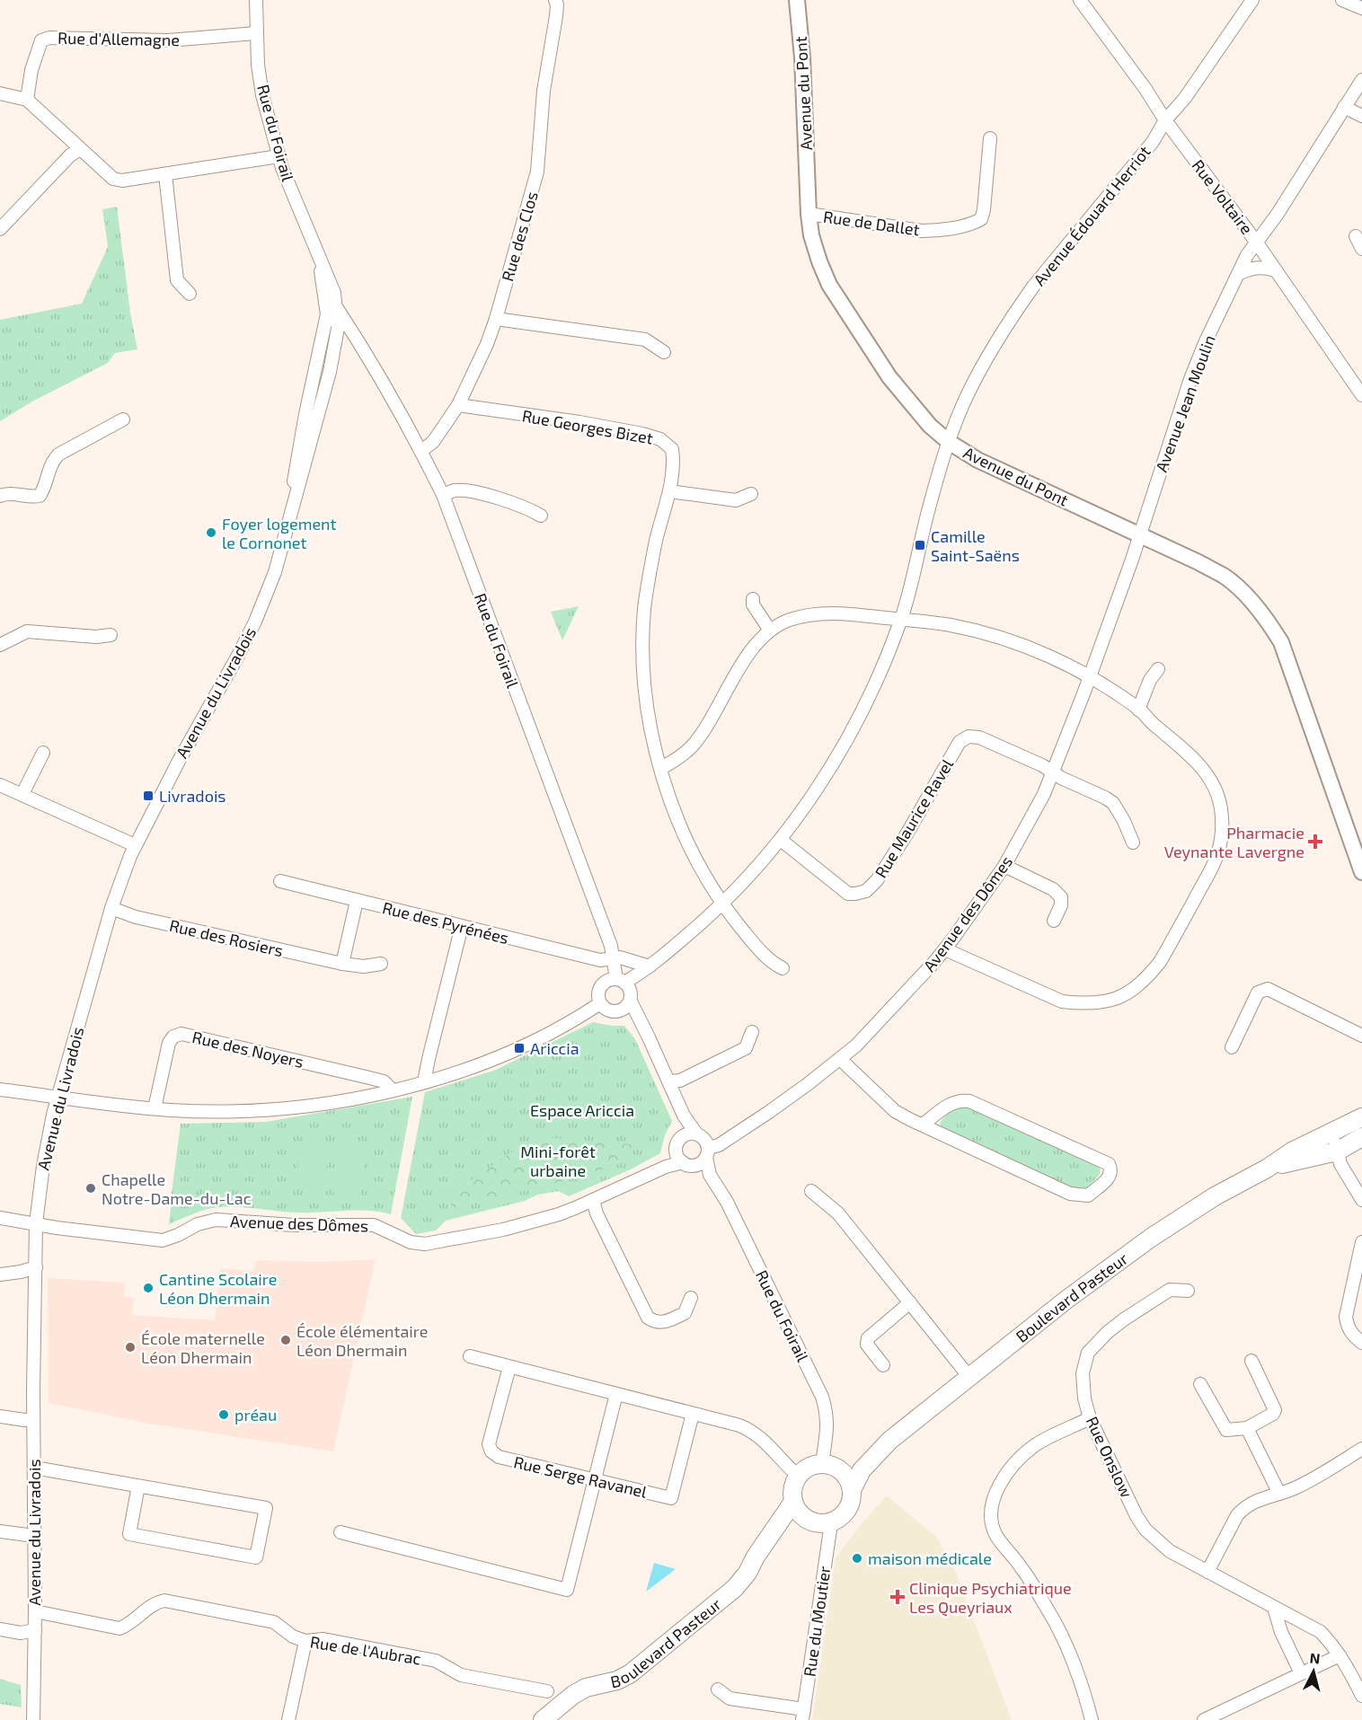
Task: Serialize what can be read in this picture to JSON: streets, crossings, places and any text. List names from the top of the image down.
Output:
{
  "streets": {
    "main road": ["Boulevard Pasteur"],
    "street": [
      "Rue d'Allemagne",
      "Avenue du Pont",
      "Rue du Foirail",
      "Rue Voltaire",
      "Avenue Édouard Herriot",
      "Rue de Dallet",
      "Rue des Clos",
      "Avenue Jean Moulin",
      "Rue Georges Bizet",
      "Avenue du Livradois",
      "Rue Maurice Ravel",
      "Avenue des Dômes",
      "Rue des Pyrénées",
      "Rue des Rosiers",
      "Rue des Noyers",
      "Rue Onslow",
      "Rue Serge Ravanel",
      "Rue du Moutier",
      "Rue de l'Aubrac"
    ]
  },
  "crossings": [
    ["Rue d'Allemagne", "Rue du Foirail"],
    ["Avenue du Pont", "Avenue Édouard Herriot"],
    ["Avenue du Pont", "Rue de Dallet"],
    ["Avenue du Pont", "Avenue Jean Moulin"],
    ["Avenue du Pont", "Avenue des Dômes"],
    ["Rue du Foirail", "Avenue Édouard Herriot"],
    ["Rue du Foirail", "Rue des Clos"],
    ["Rue du Foirail", "Avenue du Livradois"],
    ["Rue du Foirail", "Avenue des Dômes"],
    ["Rue du Foirail", "Rue des Pyrénées"],
    ["Rue du Foirail", "Boulevard Pasteur"],
    ["Rue du Foirail", "Rue du Moutier"],
    ["Rue Voltaire", "Avenue Édouard Herriot"],
    ["Rue Voltaire", "Avenue Jean Moulin"],
    ["Avenue Édouard Herriot", "Rue Georges Bizet"],
    ["Avenue Édouard Herriot", "Rue Maurice Ravel"],
    ["Avenue Édouard Herriot", "Rue des Pyrénées"],
    ["Rue des Clos", "Rue Georges Bizet"],
    ["Avenue Jean Moulin", "Avenue des Dômes"],
    ["Avenue du Livradois", "Avenue des Dômes"],
    ["Avenue du Livradois", "Rue des Rosiers"],
    ["Avenue du Livradois", "Rue de l'Aubrac"],
    ["Rue Maurice Ravel", "Avenue des Dômes"],
    ["Boulevard Pasteur", "Rue du Moutier"]
  ],
  "parks": ["Espace Ariccia", "Mini-forêt urbaine"],
  "places": {
    "other": [
      "Foyer logement le Cornonet",
      "Chapelle Notre-Dame-du-Lac",
      "Cantine Scolaire Léon Dhermain",
      "École élémentaire Léon Dhermain",
      "École maternelle Léon Dhermain",
      "préau",
      "maison médicale"
    ],
    "transit": ["Camille Saint-Saëns", "Livradois", "Ariccia"],
    "health": ["Pharmacie Veynante Lavergne", "Clinique Psychiatrique Les Queyriaux"]
  },
  "north": "top"
}
